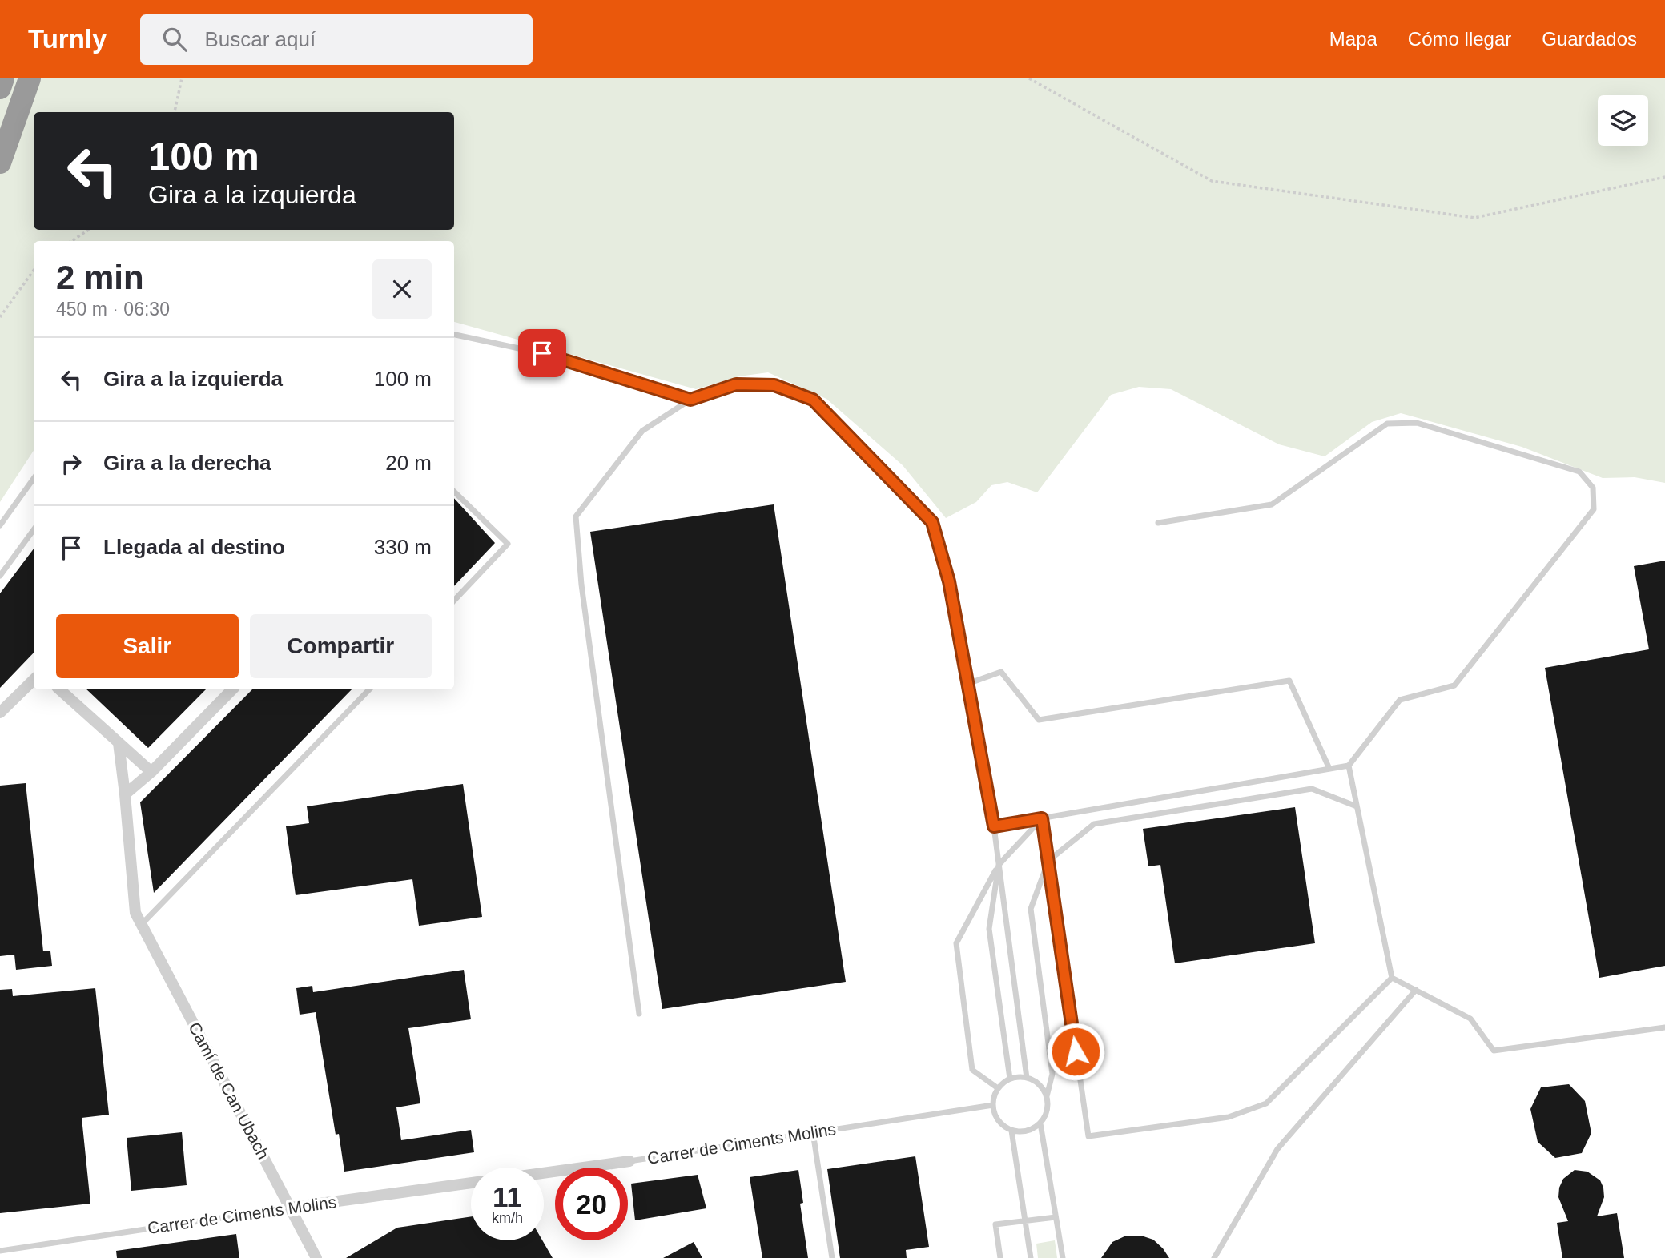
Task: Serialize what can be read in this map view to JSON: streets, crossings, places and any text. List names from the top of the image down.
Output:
{
  "streets": {
    "street": ["Camí de Can Ubach", "Carrer de Ciments Molins"]
  },
  "crossings": [
    ["Camí de Can Ubach", "Carrer de Ciments Molins"]
  ],
  "page": {
    "header": "Turnly",
    "search": "Buscar aquí",
    "nav": ["Mapa", "Cómo llegar", "Guardados"],
    "turn": ["100 m", "Gira a la izquierda"],
    "heading": ["2 min", "450 m · 06:30"],
    "list": [
      {
        "name": "Gira a la izquierda",
        "value": "100 m"
      },
      {
        "name": "Gira a la derecha",
        "value": "20 m"
      },
      {
        "name": "Llegada al destino",
        "value": "330 m"
      }
    ],
    "buttons": ["Salir", "Compartir"],
    "speed": "11 km/h",
    "limit": "20"
  }
}
